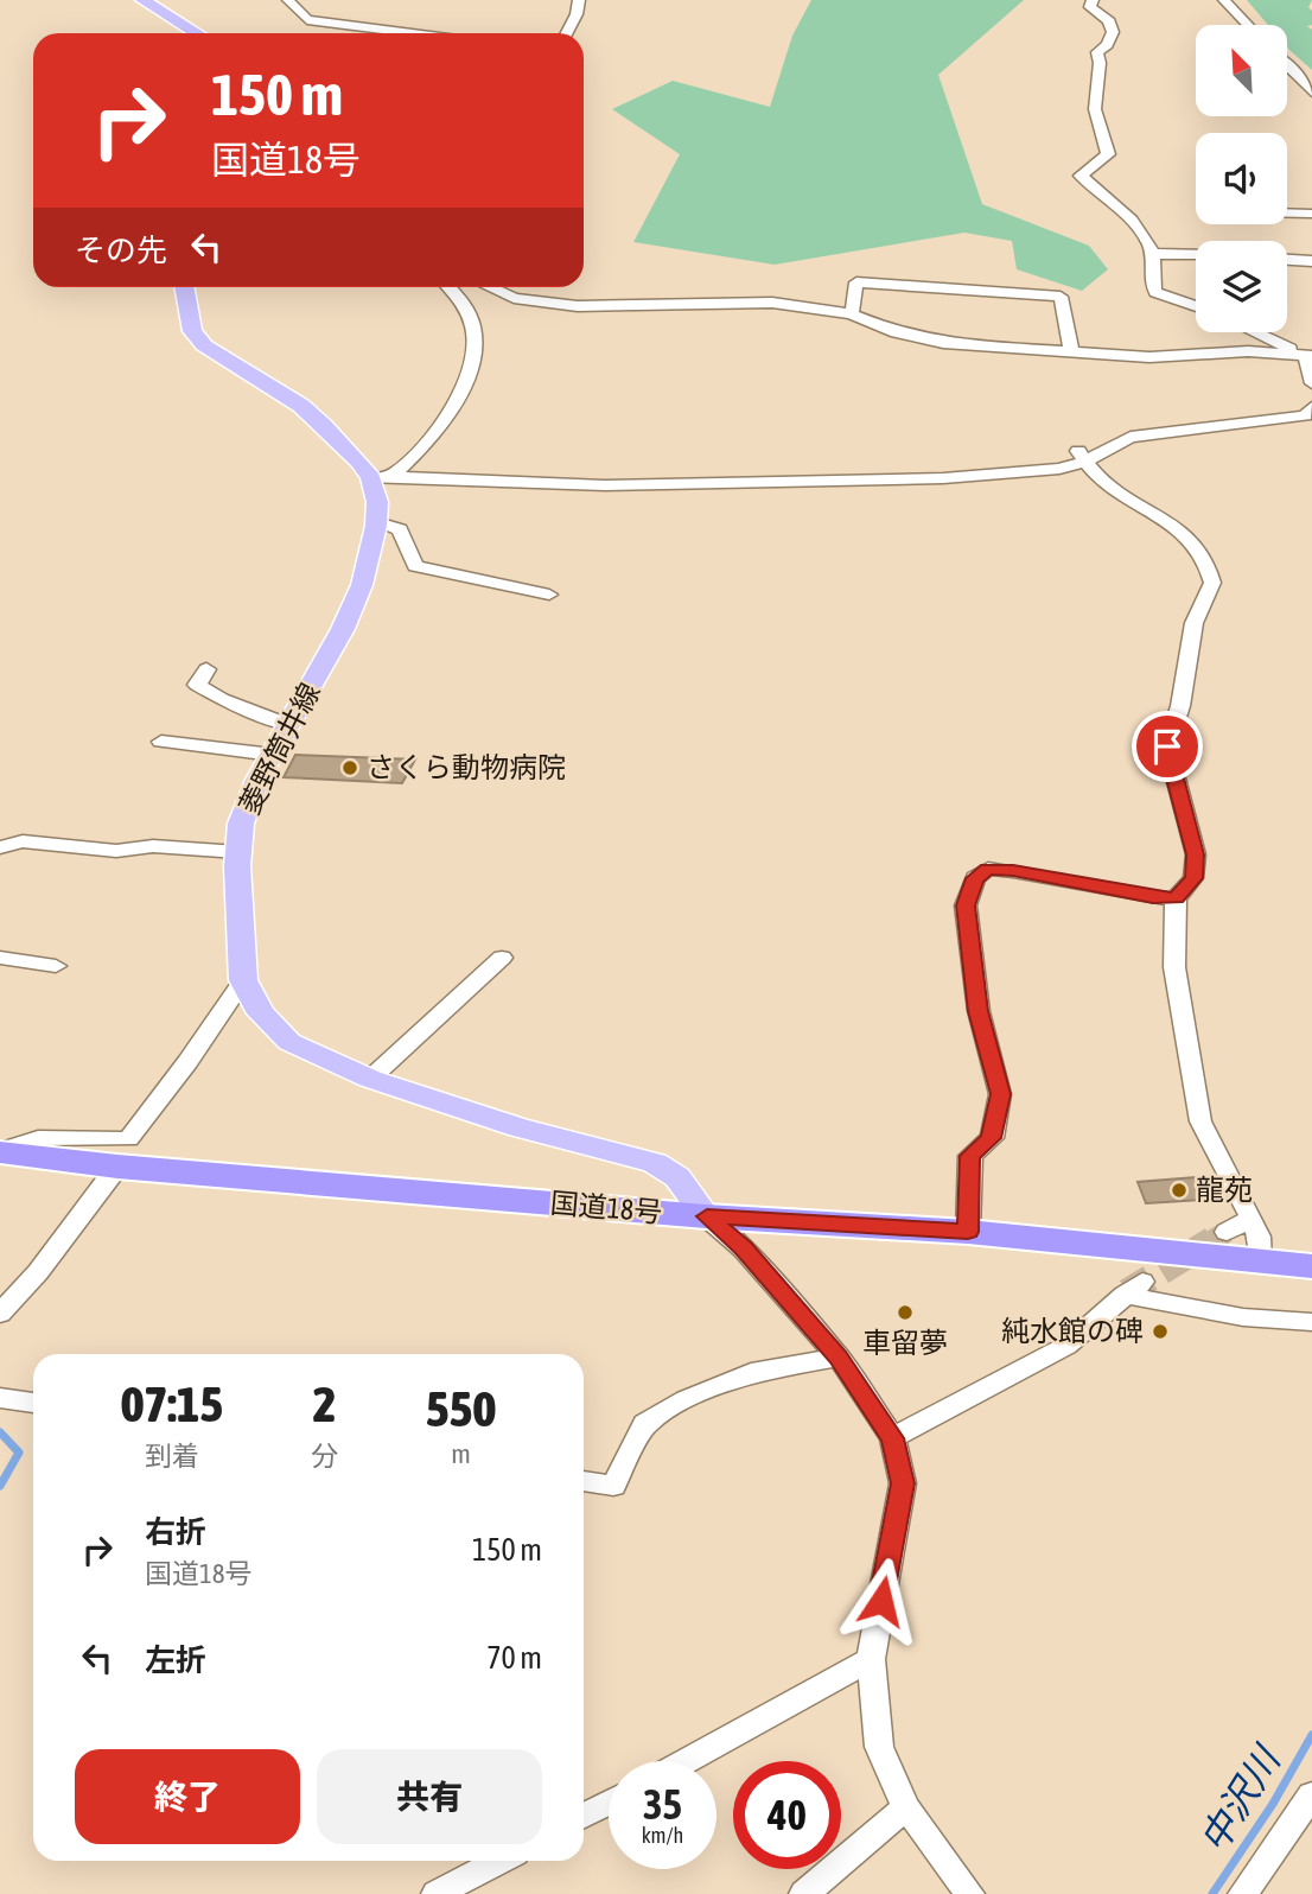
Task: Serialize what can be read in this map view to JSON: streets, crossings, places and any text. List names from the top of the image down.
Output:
{
  "streets": {
    "highway": ["国道18号"],
    "main road": ["菱野筒井線"]
  },
  "crossings": [
    ["菱野筒井線", "国道18号"]
  ],
  "water": ["中沢川"],
  "places": [
    "さくら動物病院",
    "龍苑",
    "車留夢",
    "純水館の碑"
  ],
  "north": "top left",
  "page": {
    "turn": ["150 m", "国道18号"],
    "then": "その先",
    "eta": [
      "07:15",
      "到着",
      "2",
      "分",
      "550",
      "m"
    ],
    "list": [
      {
        "name": "右折",
        "note": "国道18号",
        "value": "150 m"
      },
      {
        "name": "左折",
        "value": "70 m"
      }
    ],
    "buttons": ["終了", "共有"],
    "speed": "35 km/h",
    "limit": "40"
  }
}
